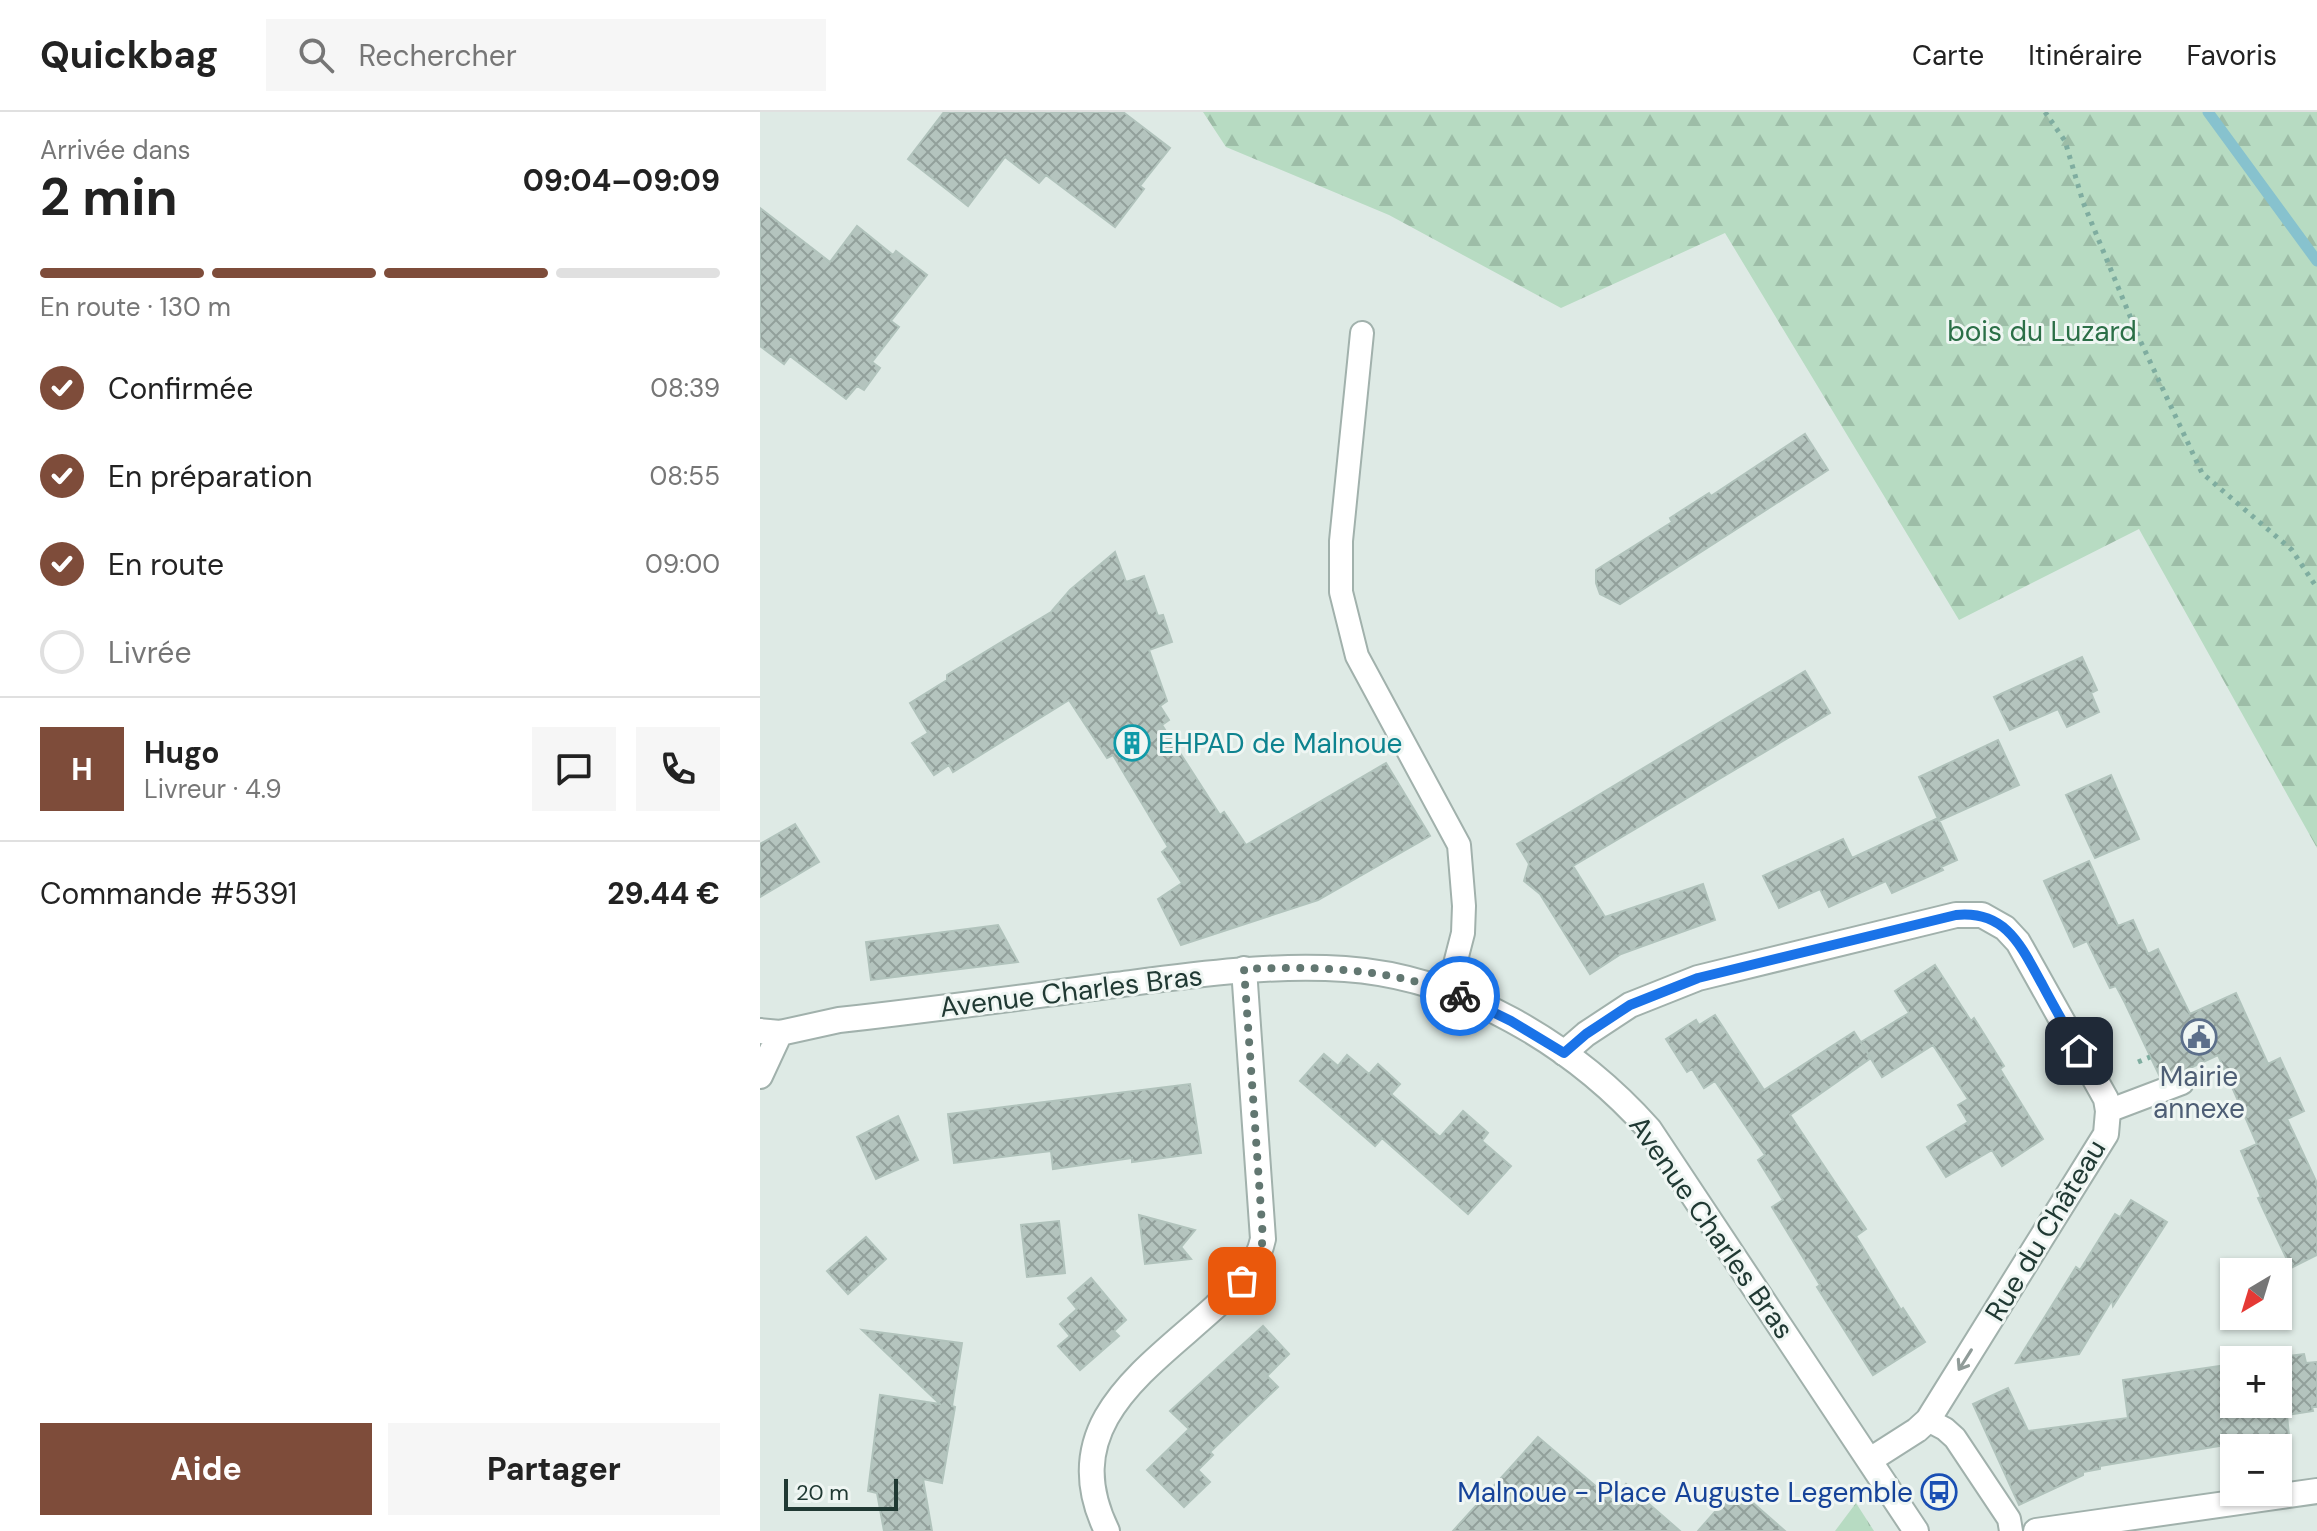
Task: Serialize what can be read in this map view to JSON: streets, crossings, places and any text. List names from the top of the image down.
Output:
{
  "streets": {
    "street": ["Avenue Charles Bras", "Rue du Château"]
  },
  "crossings": [
    ["Avenue Charles Bras", "Rue du Château"]
  ],
  "parks": ["bois du Luzard"],
  "places": {
    "building": ["EHPAD de Malnoue"],
    "public building": ["Mairie annexe"],
    "bus stop": ["Malnoue - Place Auguste Legemble"]
  },
  "scale_bar": "20 m",
  "north": "bottom left",
  "page": {
    "header": "Quickbag",
    "search": "Rechercher",
    "nav": ["Carte", "Itinéraire", "Favoris"],
    "heading": ["2 min", "Arrivée dans", "09:04–09:09"],
    "panel": [
      "Hugo",
      "Livreur · 4.9",
      "Commande #5391",
      "29.44 €"
    ],
    "bar": "En route · 130 m",
    "list": [
      ["Confirmée", "08:39"],
      ["En préparation", "08:55"],
      ["En route", "09:00"],
      "Livrée"
    ],
    "round": "H",
    "map_buttons": ["+", "−"],
    "buttons": ["Aide", "Partager"],
    "scale": "20 m"
  }
}
